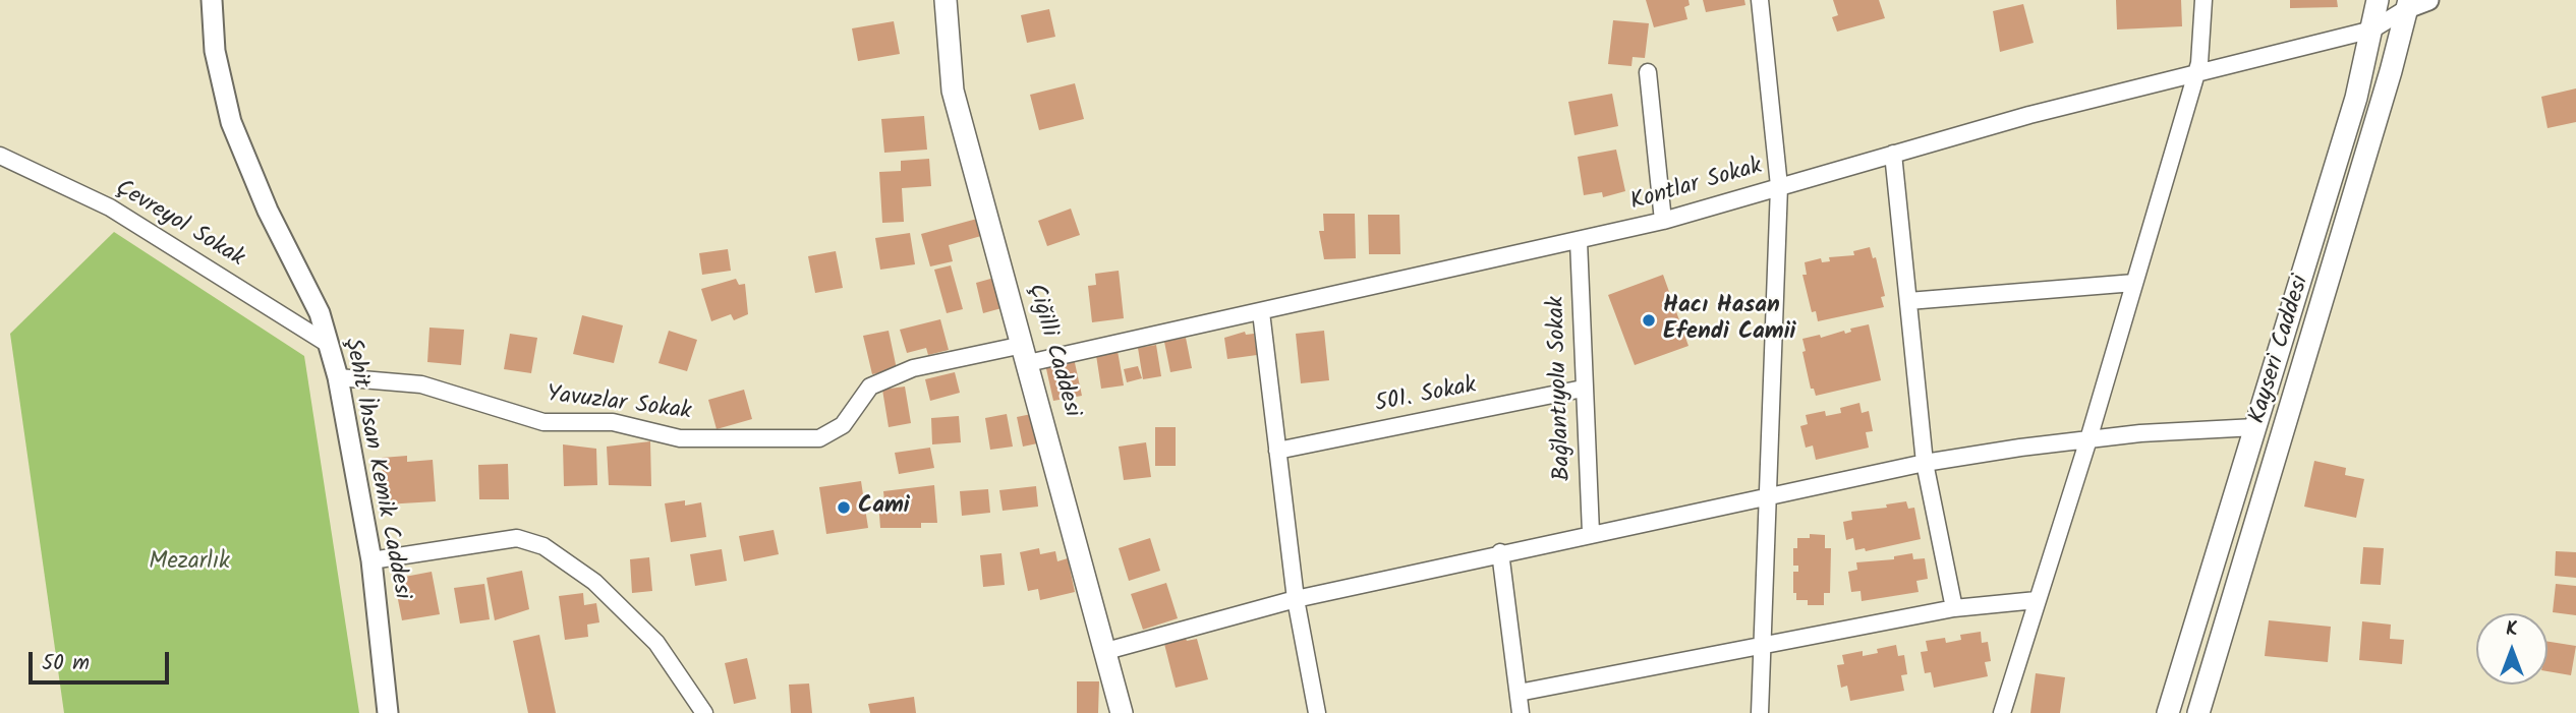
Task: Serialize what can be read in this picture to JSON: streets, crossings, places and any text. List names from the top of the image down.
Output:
{
  "streets": {
    "main road": ["Kayseri Caddesi", "Çiğilli Caddesi"],
    "street": [
      "Kontlar Sokak",
      "Çevreyol Sokak",
      "Bağlantıyolu Sokak",
      "501. Sokak",
      "Yavuzlar Sokak",
      "Şehit İhsan Kemik Caddesi"
    ]
  },
  "crossings": [
    ["Kontlar Sokak", "Kayseri Caddesi"],
    ["Kontlar Sokak", "Çiğilli Caddesi"],
    ["Kontlar Sokak", "Bağlantıyolu Sokak"],
    ["Kontlar Sokak", "Yavuzlar Sokak"],
    ["Çevreyol Sokak", "Şehit İhsan Kemik Caddesi"],
    ["Çiğilli Caddesi", "Yavuzlar Sokak"],
    ["Bağlantıyolu Sokak", "501. Sokak"],
    ["Yavuzlar Sokak", "Şehit İhsan Kemik Caddesi"]
  ],
  "parks": ["Mezarlık"],
  "places": ["Hacı Hasan Efendi Camii", "Cami"],
  "scale_bar": "50 m",
  "north": "top"
}
